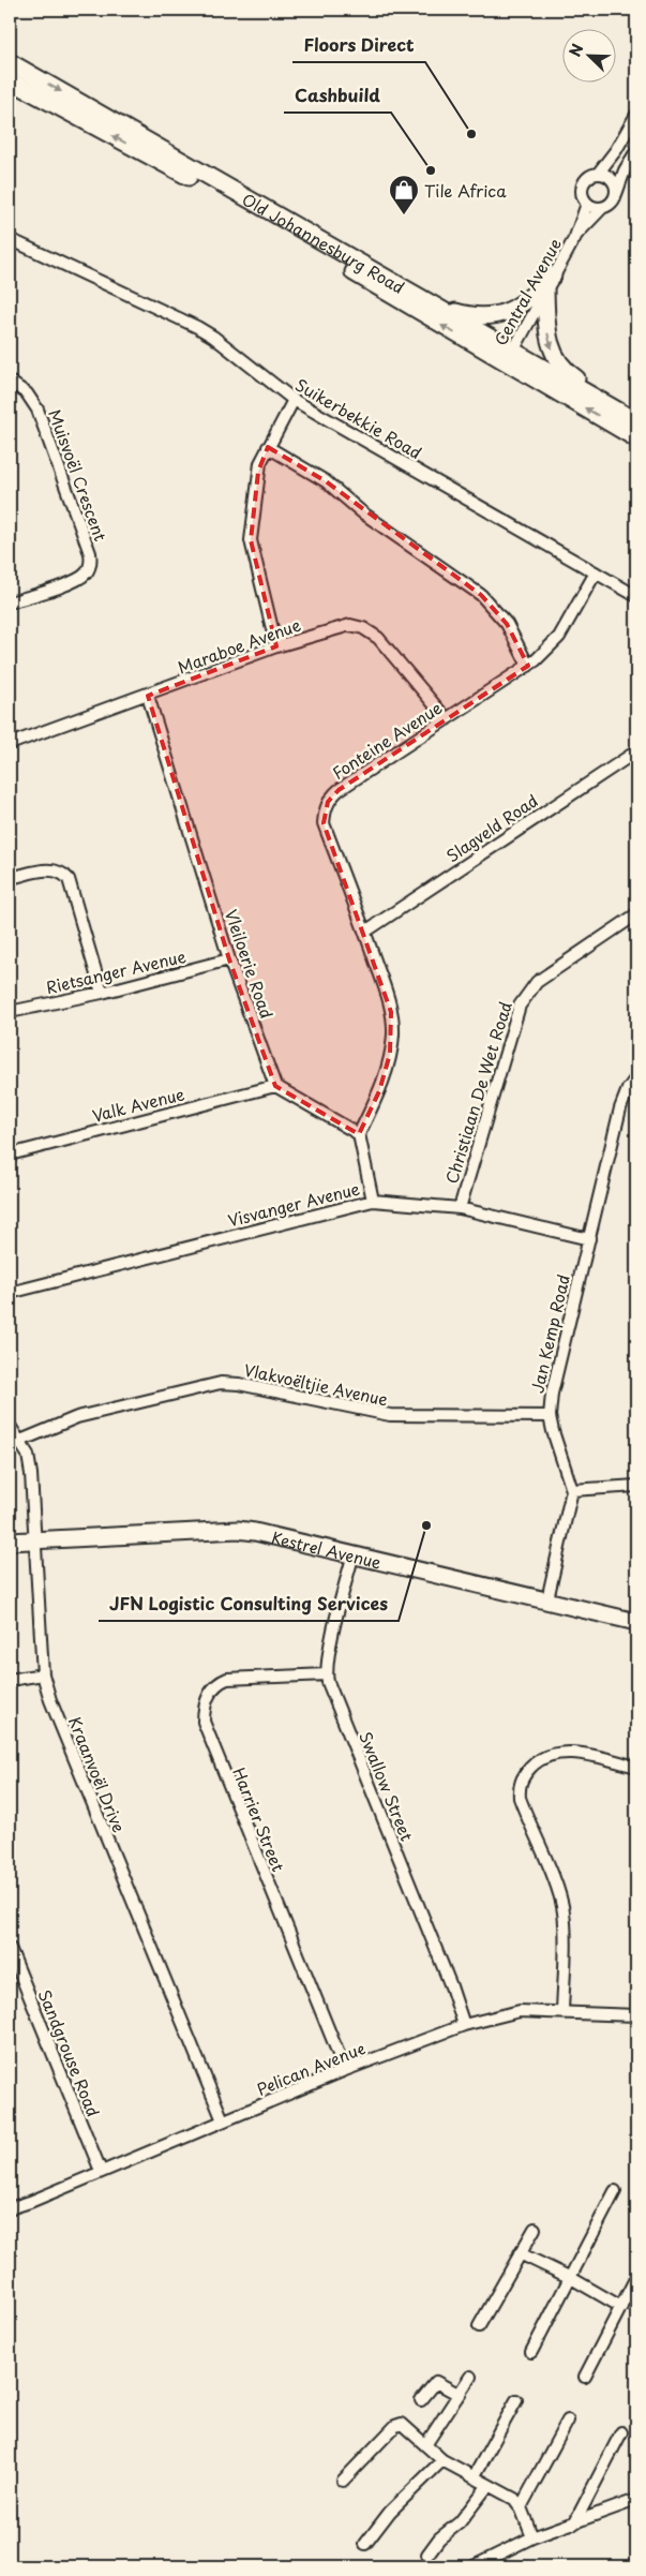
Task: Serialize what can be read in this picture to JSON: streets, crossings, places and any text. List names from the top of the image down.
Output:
{
  "streets": {
    "main road": ["Old Johannesburg Road", "Kestrel Avenue"],
    "street": [
      "Central Avenue",
      "Suikerbekkie Road",
      "Muisvoël Crescent",
      "Maraboe Avenue",
      "Fonteine Avenue",
      "Slagveld Road",
      "Vleiloerie Road",
      "Rietsanger Avenue",
      "Christiaan De Wet Road",
      "Valk Avenue",
      "Visvanger Avenue",
      "Jan Kemp Road",
      "Vlakvoëltjie Avenue",
      "Kraanvoël Drive",
      "Swallow Street",
      "Harrier Street",
      "Sandgrouse Road",
      "Pelican Avenue"
    ]
  },
  "crossings": [
    ["Old Johannesburg Road", "Central Avenue"],
    ["Suikerbekkie Road", "Fonteine Avenue"],
    ["Maraboe Avenue", "Fonteine Avenue"],
    ["Maraboe Avenue", "Vleiloerie Road"],
    ["Fonteine Avenue", "Slagveld Road"],
    ["Vleiloerie Road", "Rietsanger Avenue"],
    ["Vleiloerie Road", "Valk Avenue"],
    ["Christiaan De Wet Road", "Visvanger Avenue"],
    ["Visvanger Avenue", "Jan Kemp Road"],
    ["Jan Kemp Road", "Vlakvoëltjie Avenue"],
    ["Jan Kemp Road", "Kestrel Avenue"],
    ["Vlakvoëltjie Avenue", "Kraanvoël Drive"],
    ["Kestrel Avenue", "Kraanvoël Drive"],
    ["Kestrel Avenue", "Swallow Street"],
    ["Kraanvoël Drive", "Pelican Avenue"],
    ["Swallow Street", "Harrier Street"],
    ["Swallow Street", "Pelican Avenue"],
    ["Harrier Street", "Pelican Avenue"],
    ["Sandgrouse Road", "Pelican Avenue"]
  ],
  "places": {
    "other": ["Floors Direct", "Cashbuild", "JFN Logistic Consulting Services"],
    "shop": ["Tile Africa"]
  },
  "north": "top left"
}
